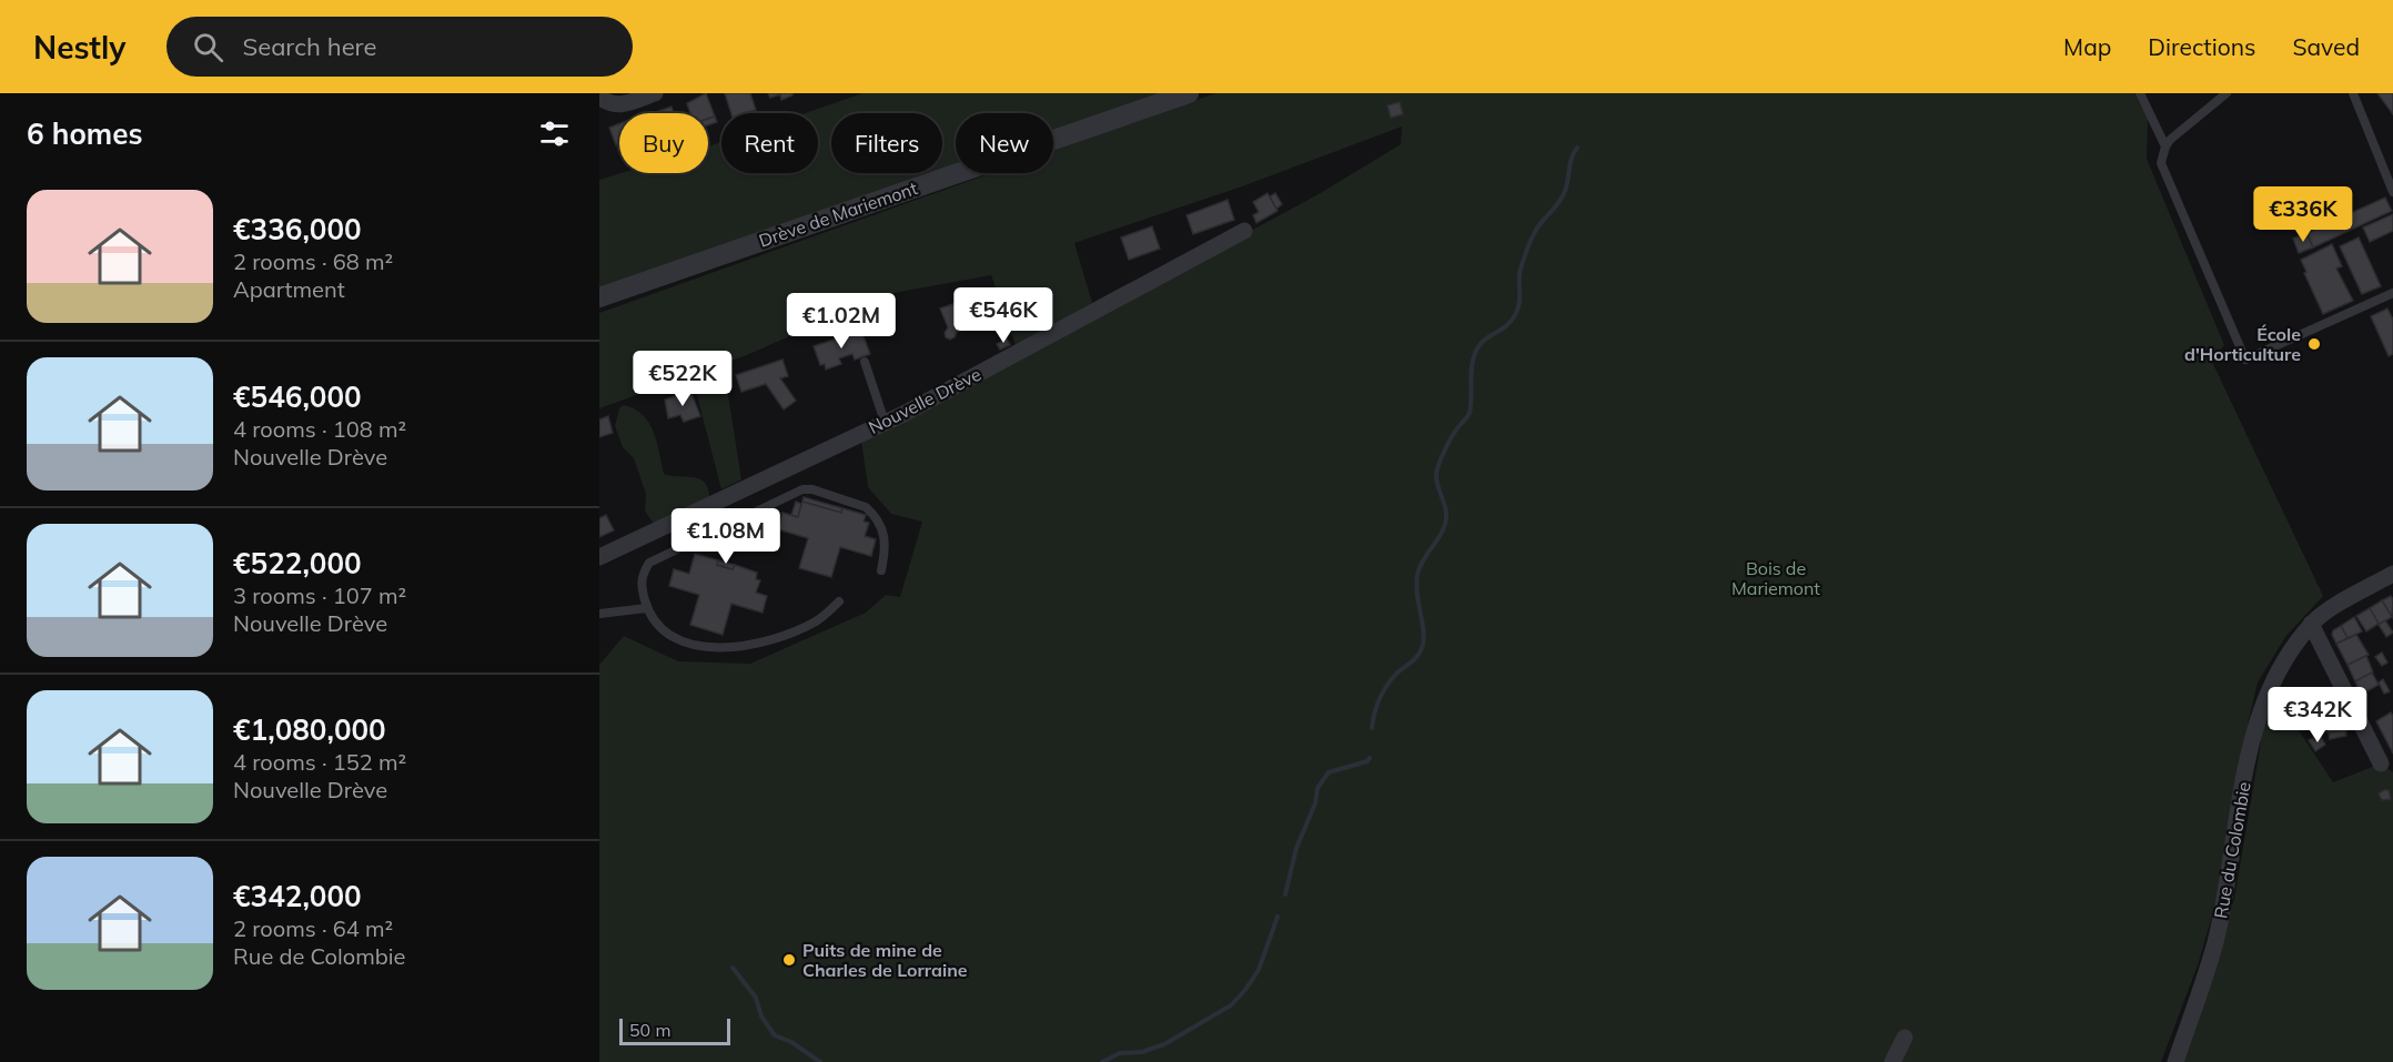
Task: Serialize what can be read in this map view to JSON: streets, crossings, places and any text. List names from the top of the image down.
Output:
{
  "streets": {
    "street": ["Drève de Mariemont", "Nouvelle Drève", "Rue du Colombie"]
  },
  "parks": ["Bois de Mariemont"],
  "places": ["École d'Horticulture", "Puits de mine de Charles de Lorraine"],
  "scale_bar": "50 m",
  "page": {
    "header": "Nestly",
    "search": "Search here",
    "nav": ["Map", "Directions", "Saved"],
    "heading": "6 homes",
    "chip": [
      "Buy",
      "Rent",
      "Filters",
      "New"
    ],
    "list": [
      {
        "name": "€336,000",
        "note": "2 rooms · 68 m² · Apartment"
      },
      {
        "name": "€546,000",
        "note": "4 rooms · 108 m² · Nouvelle Drève"
      },
      {
        "name": "€522,000",
        "note": "3 rooms · 107 m² · Nouvelle Drève"
      },
      {
        "name": "€1,080,000",
        "note": "4 rooms · 152 m² · Nouvelle Drève"
      },
      {
        "name": "€342,000",
        "note": "2 rooms · 64 m² · Rue de Colombie"
      }
    ],
    "price": [
      "€336K",
      "€546K",
      "€1.02M",
      "€522K",
      "€1.08M",
      "€342K"
    ],
    "scale": "50 m"
  }
}
